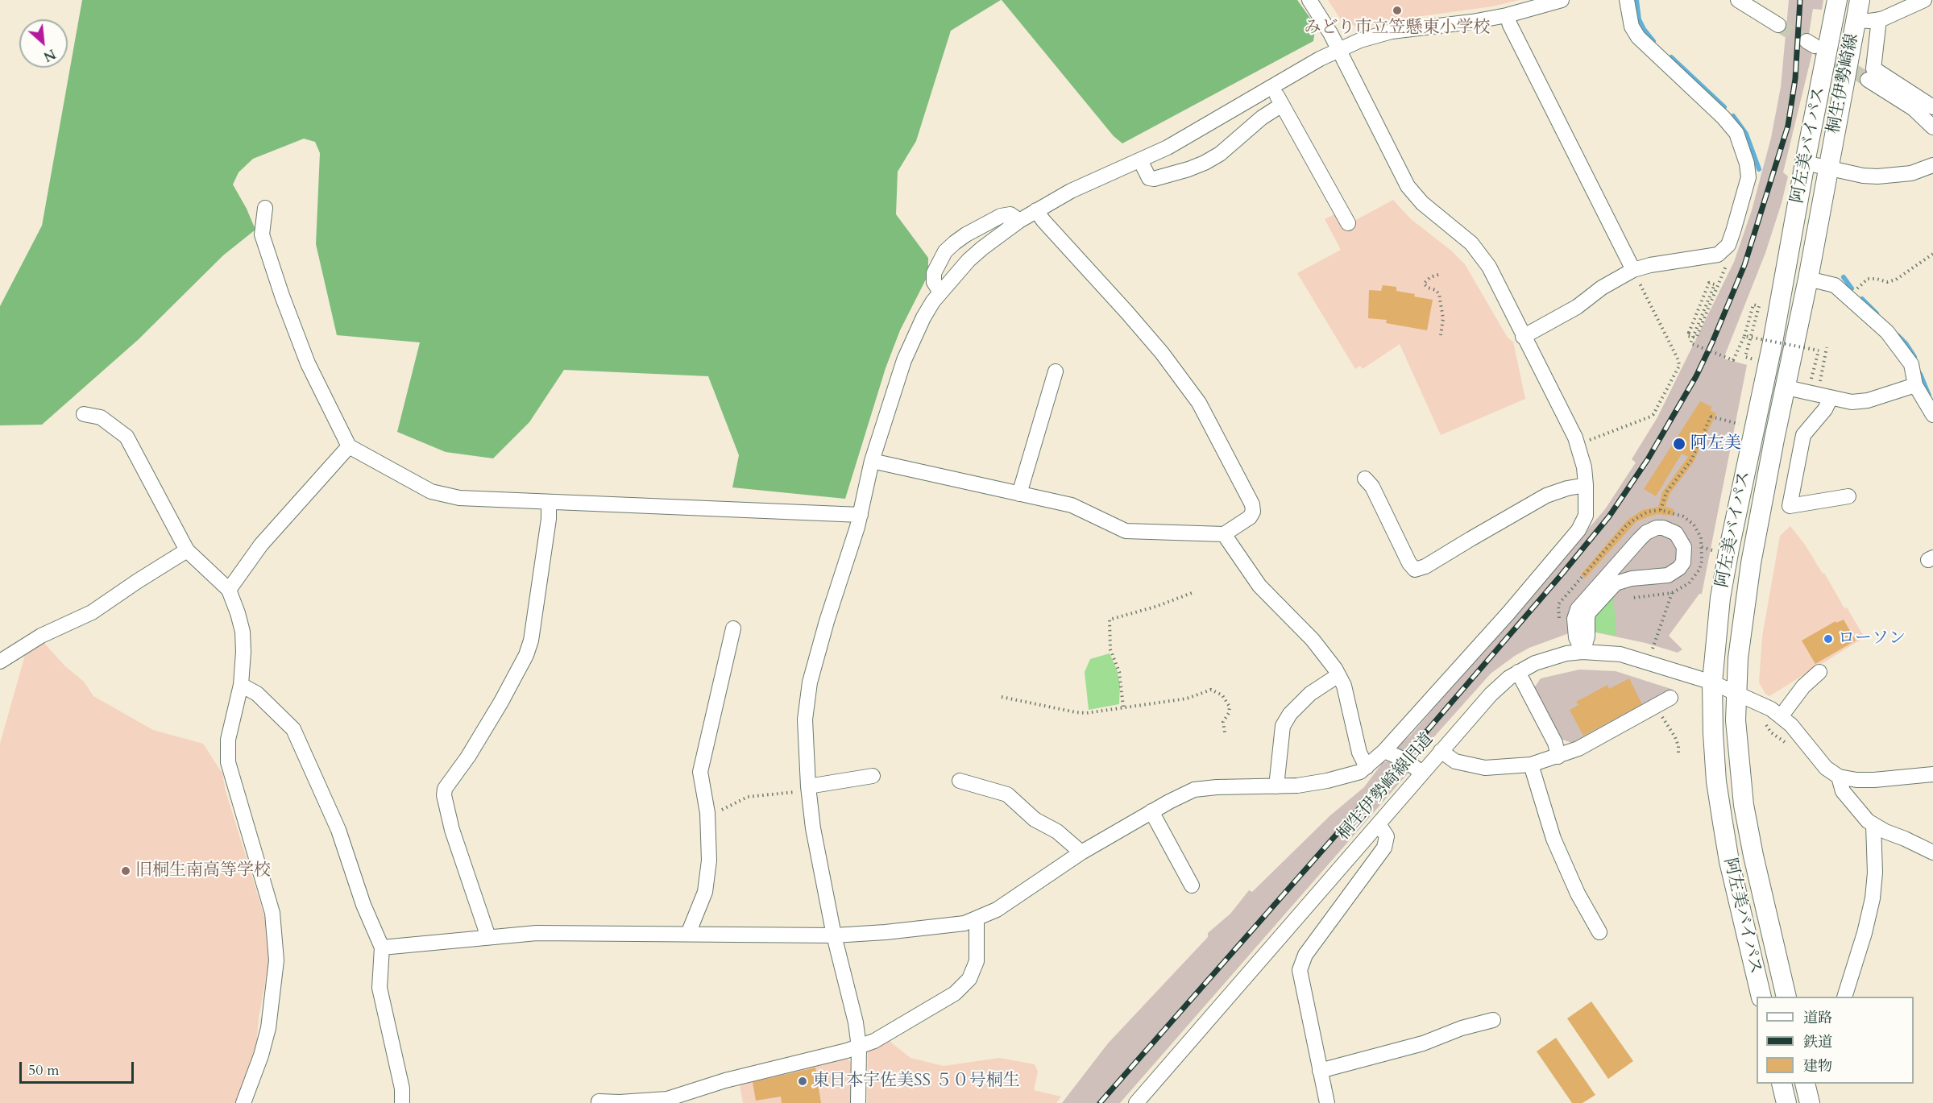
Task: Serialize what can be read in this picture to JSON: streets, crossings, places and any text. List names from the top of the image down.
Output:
{
  "streets": {
    "main road": ["桐生伊勢崎線", "阿左美バイパス"],
    "street": ["桐生伊勢崎線旧道"]
  },
  "crossings": [
    ["桐生伊勢崎線", "阿左美バイパス"],
    ["阿左美バイパス", "桐生伊勢崎線旧道"]
  ],
  "places": [
    "みどり市立笠懸東小学校",
    "阿左美",
    "ローソン",
    "旧桐生南高等学校",
    "東日本宇佐美SS ５０号桐生"
  ],
  "legend": ["道路", "鉄道", "建物"],
  "scale_bar": "50 m",
  "north": "bottom right"
}
